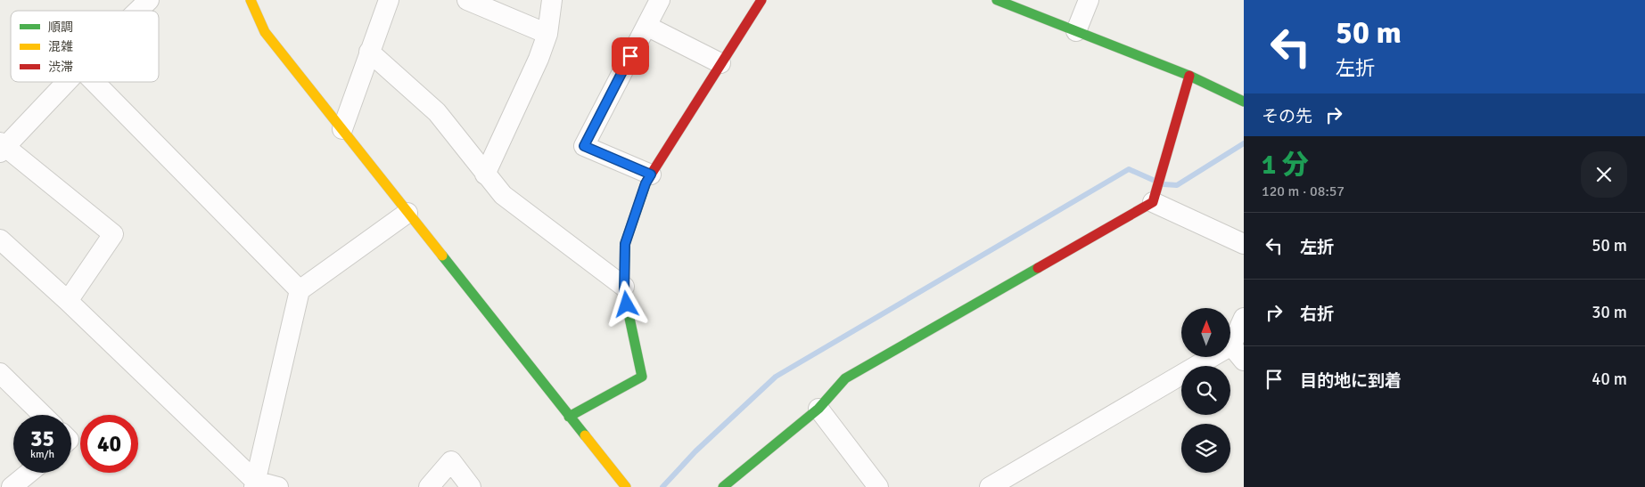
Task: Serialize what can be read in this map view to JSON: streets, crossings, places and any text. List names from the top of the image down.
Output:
{
  "legend": ["順調", "混雑", "渋滞"],
  "north": "top",
  "page": {
    "turn": ["50 m", "左折"],
    "then": "その先",
    "heading": ["1 分", "120 m · 08:57"],
    "list": [
      {
        "name": "左折",
        "value": "50 m"
      },
      {
        "name": "右折",
        "value": "30 m"
      },
      {
        "name": "目的地に到着",
        "value": "40 m"
      }
    ],
    "speed": "35 km/h",
    "limit": "40"
  }
}
